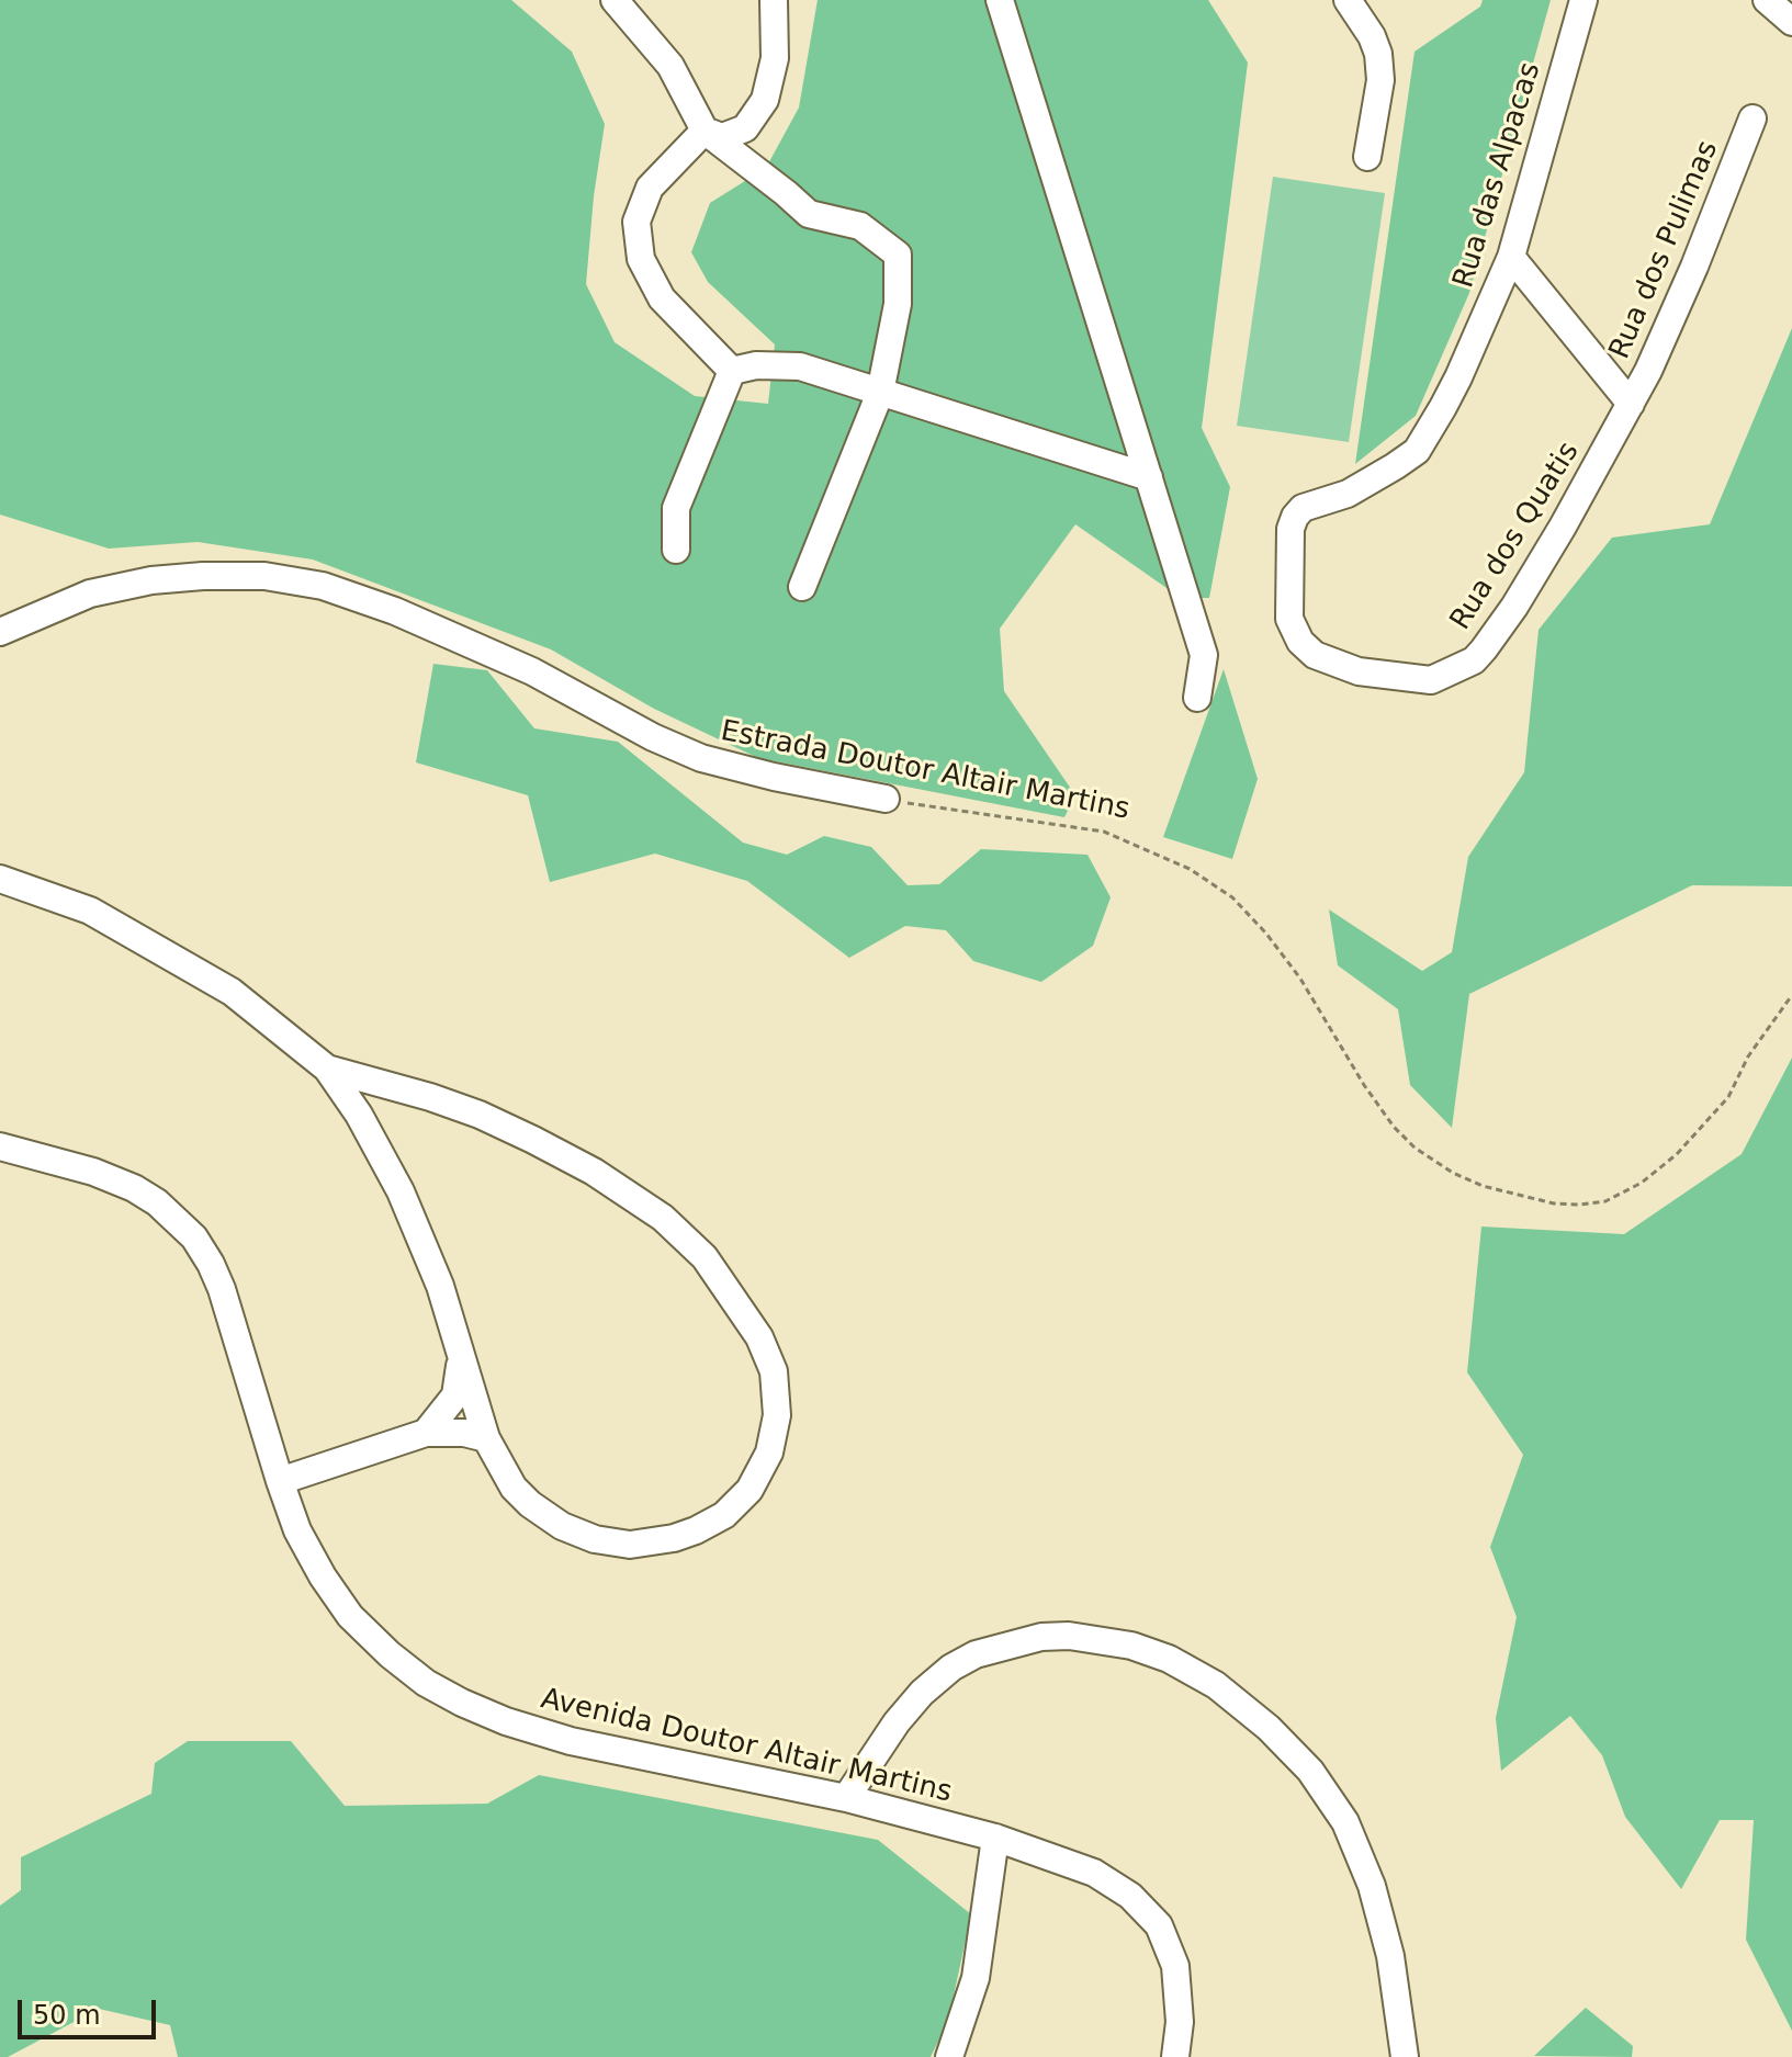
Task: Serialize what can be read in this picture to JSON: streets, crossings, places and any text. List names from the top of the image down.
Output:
{
  "streets": {
    "street": [
      "Rua das Alpacas",
      "Rua dos Pulimas",
      "Rua dos Quatis",
      "Estrada Doutor Altair Martins",
      "Avenida Doutor Altair Martins"
    ]
  },
  "crossings": [
    ["Rua das Alpacas", "Rua dos Quatis"],
    ["Rua dos Pulimas", "Rua dos Quatis"]
  ],
  "scale_bar": "50 m"
}
